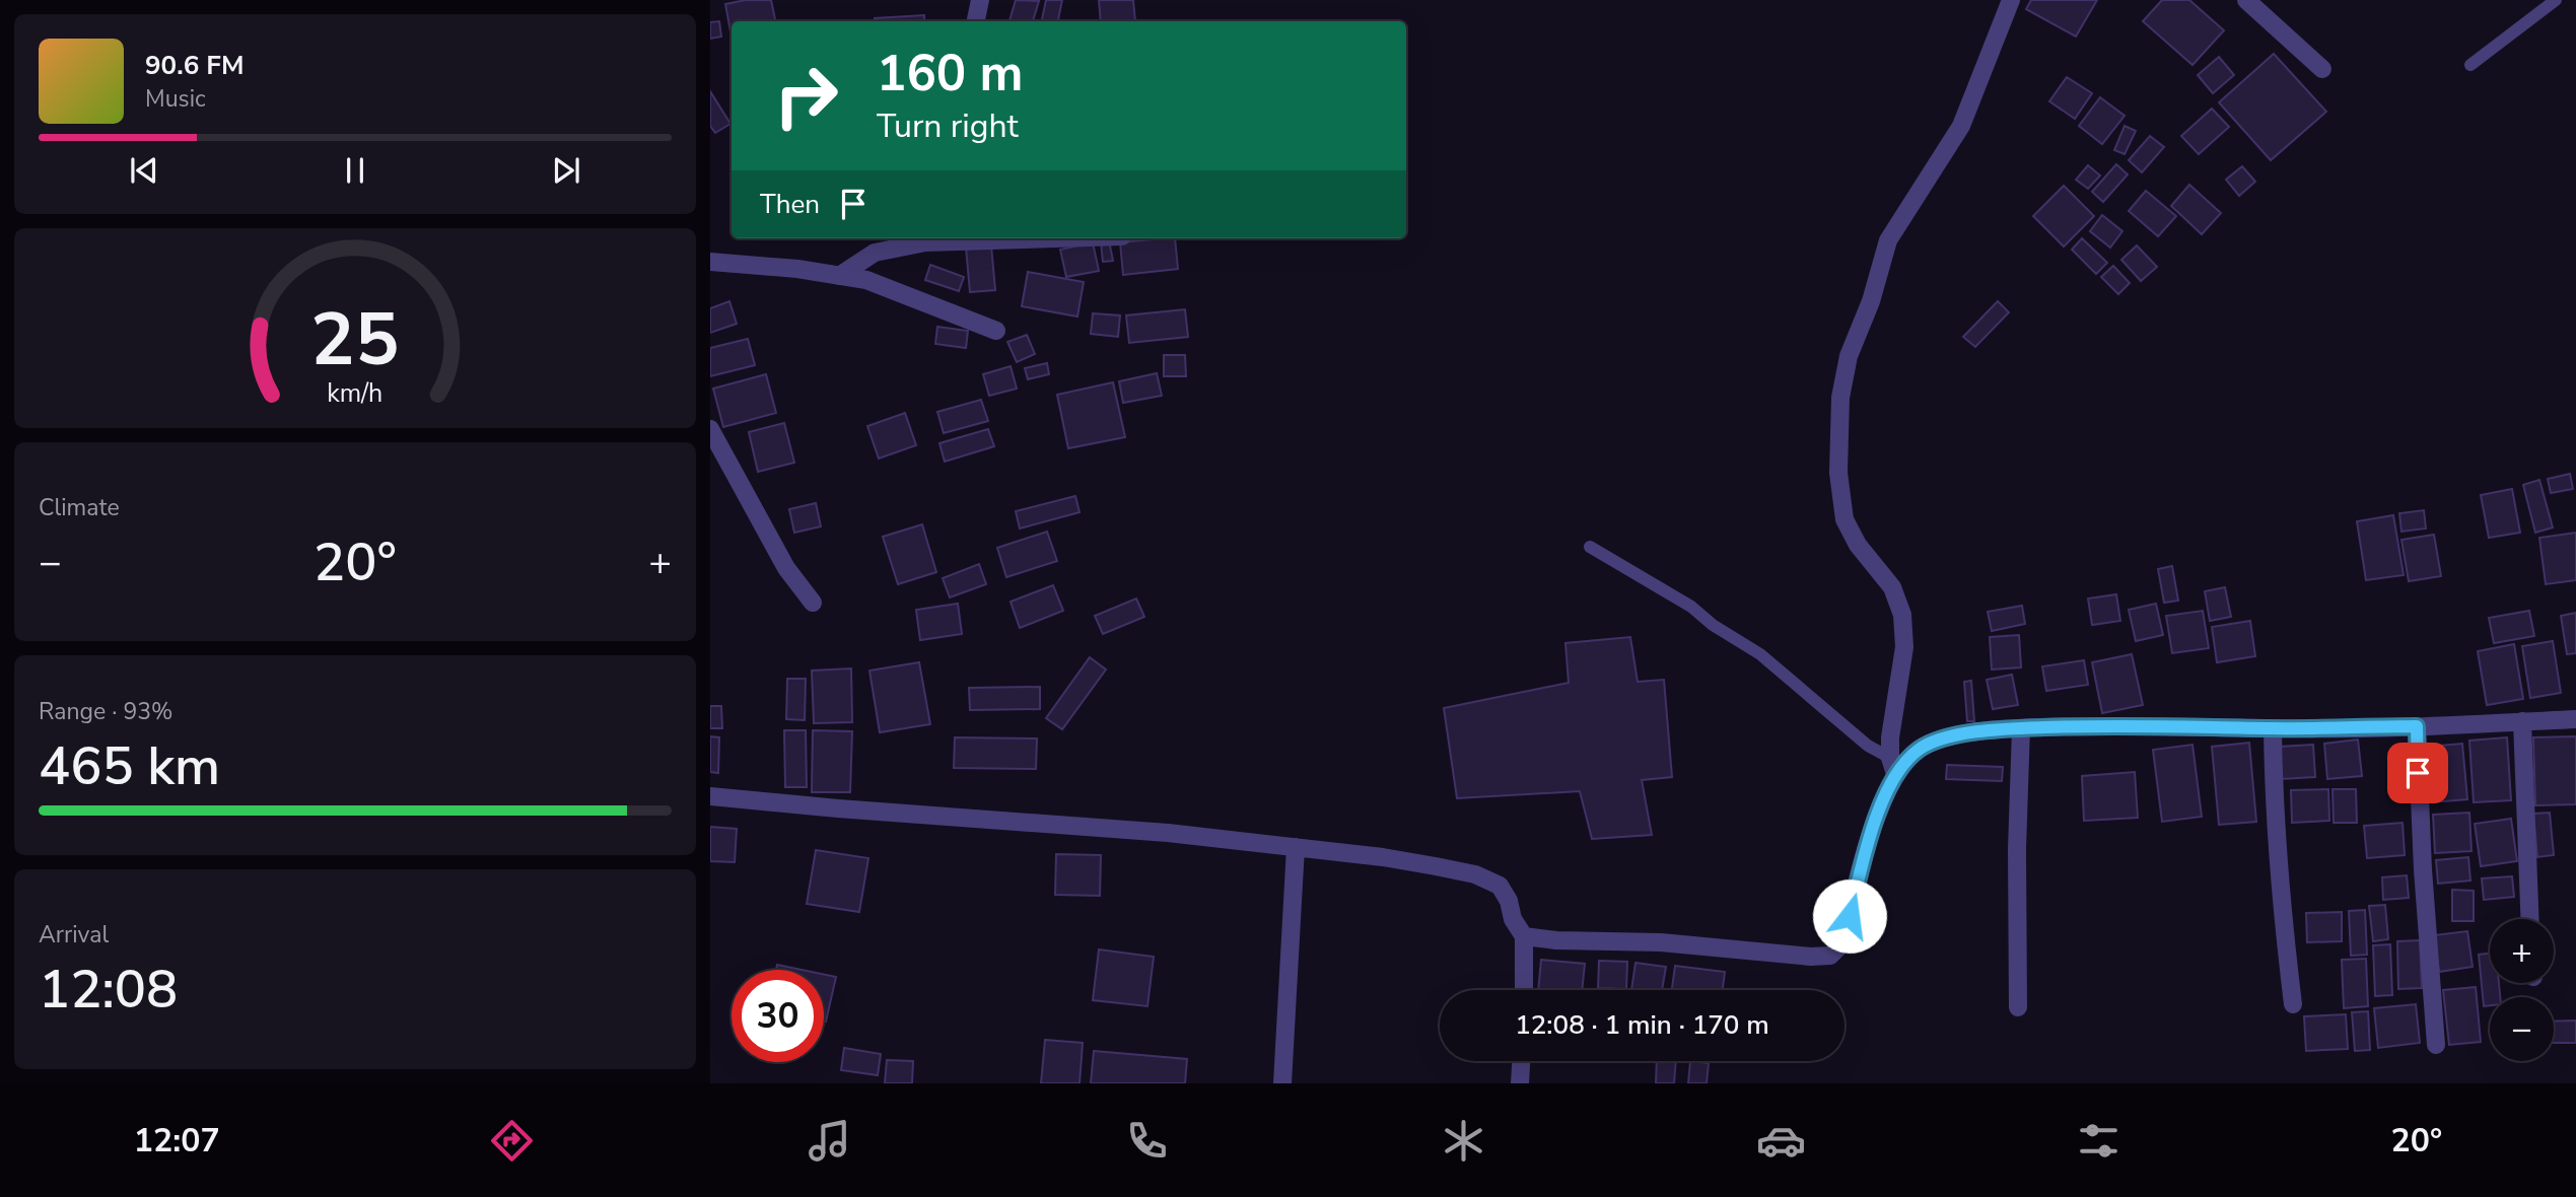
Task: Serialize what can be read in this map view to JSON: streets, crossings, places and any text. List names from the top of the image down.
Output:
{
  "page": {
    "turn": ["160 m", "Turn right"],
    "song": ["90.6 FM", "Music"],
    "then": "Then",
    "tile": [
      "Climate",
      ["Range · 93%", "465 km"],
      ["Arrival", "12:08"]
    ],
    "heat": ["−", "20°", "+"],
    "map_buttons": ["+", "−"],
    "limit": "30",
    "trip": "12:08 · 1 min · 170 m",
    "tabs": ["12:07", "20°"],
    "gauge": ["25", "km/h"]
  }
}
